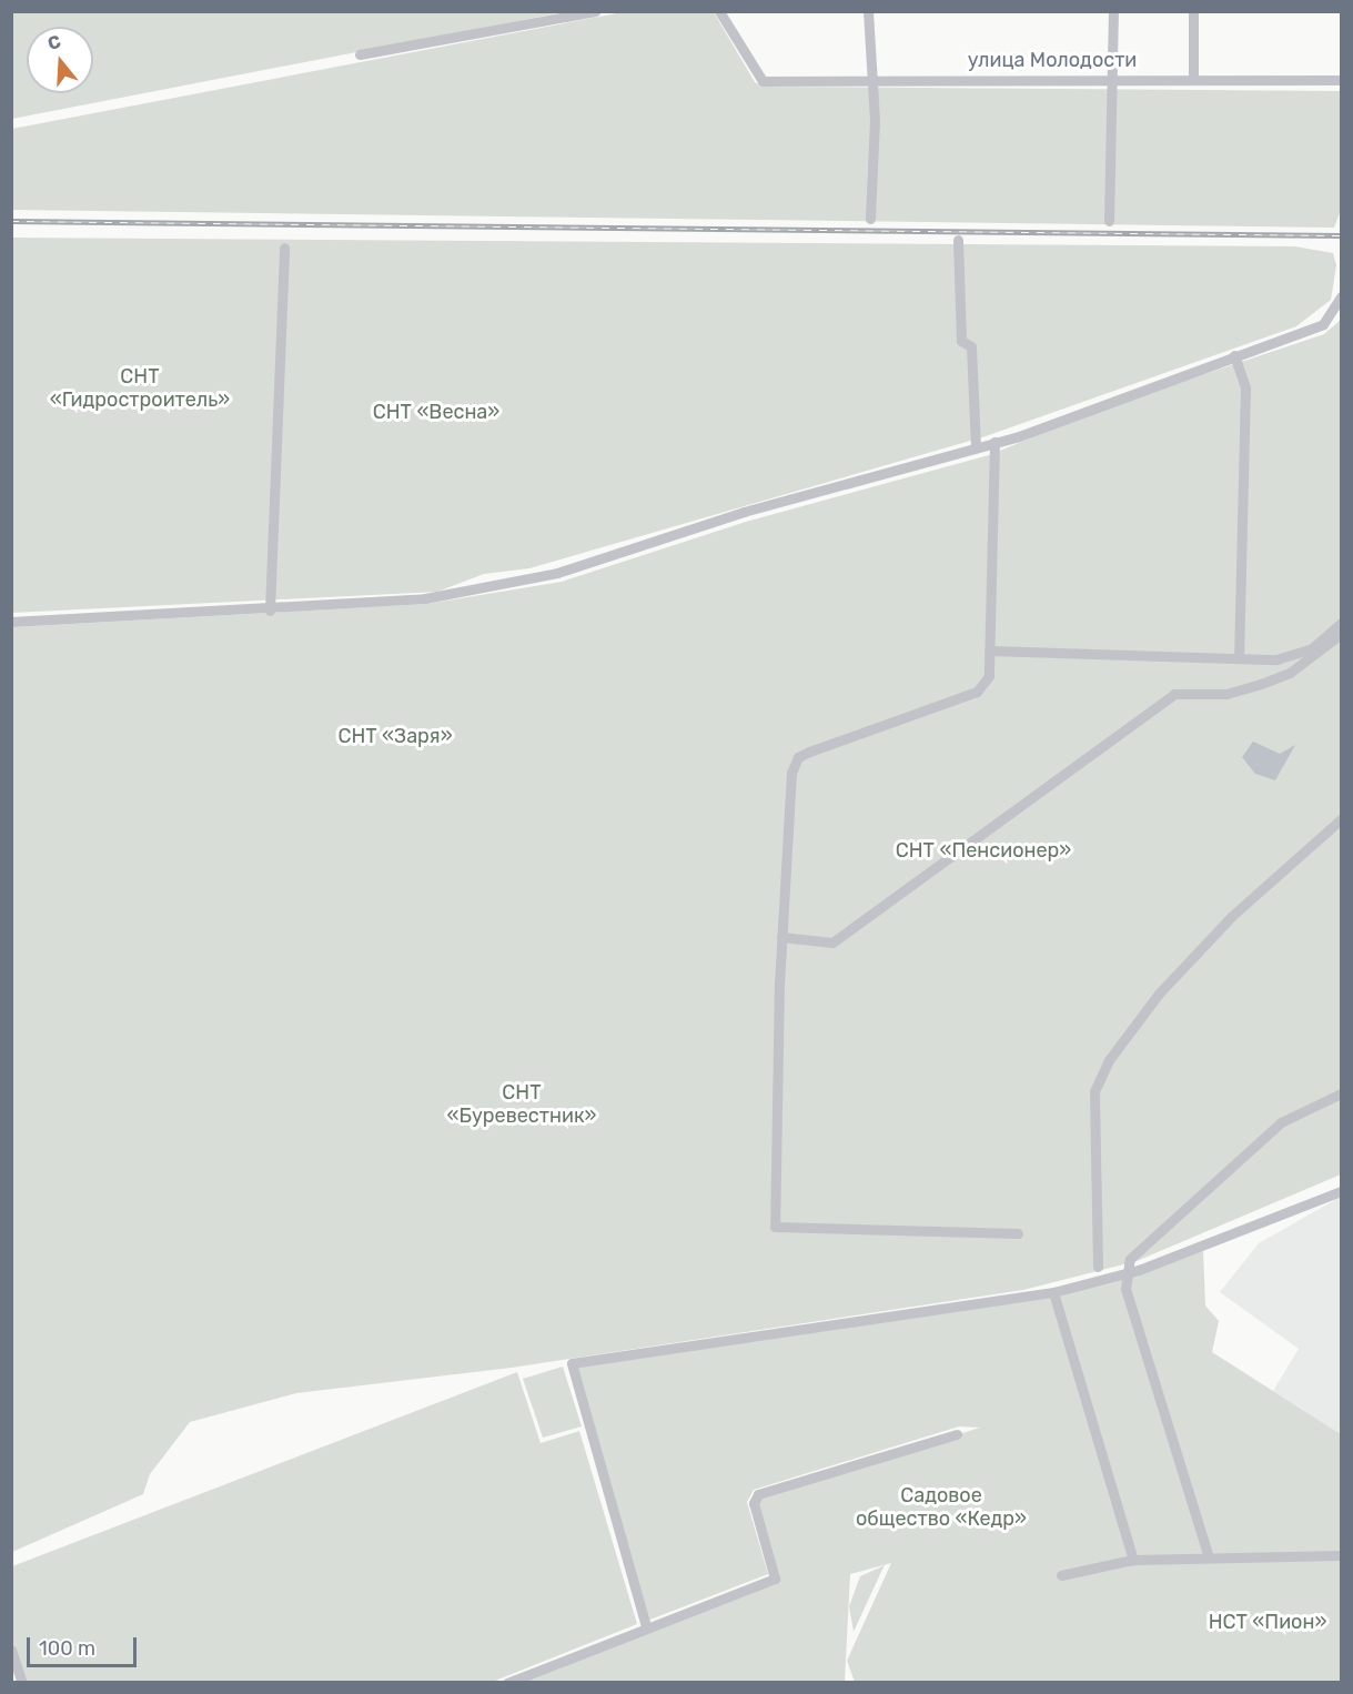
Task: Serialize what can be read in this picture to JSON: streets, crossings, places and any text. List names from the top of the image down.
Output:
{
  "streets": {
    "street": ["улица Молодости"]
  },
  "parks": [
    "СНТ «Гидростроитель»",
    "СНТ «Весна»",
    "СНТ «Заря»",
    "СНТ «Пенсионер»",
    "СНТ «Буревестник»",
    "Садовое общество «Кедр»",
    "НСТ «Пион»"
  ],
  "scale_bar": "100 m",
  "north": "top"
}
